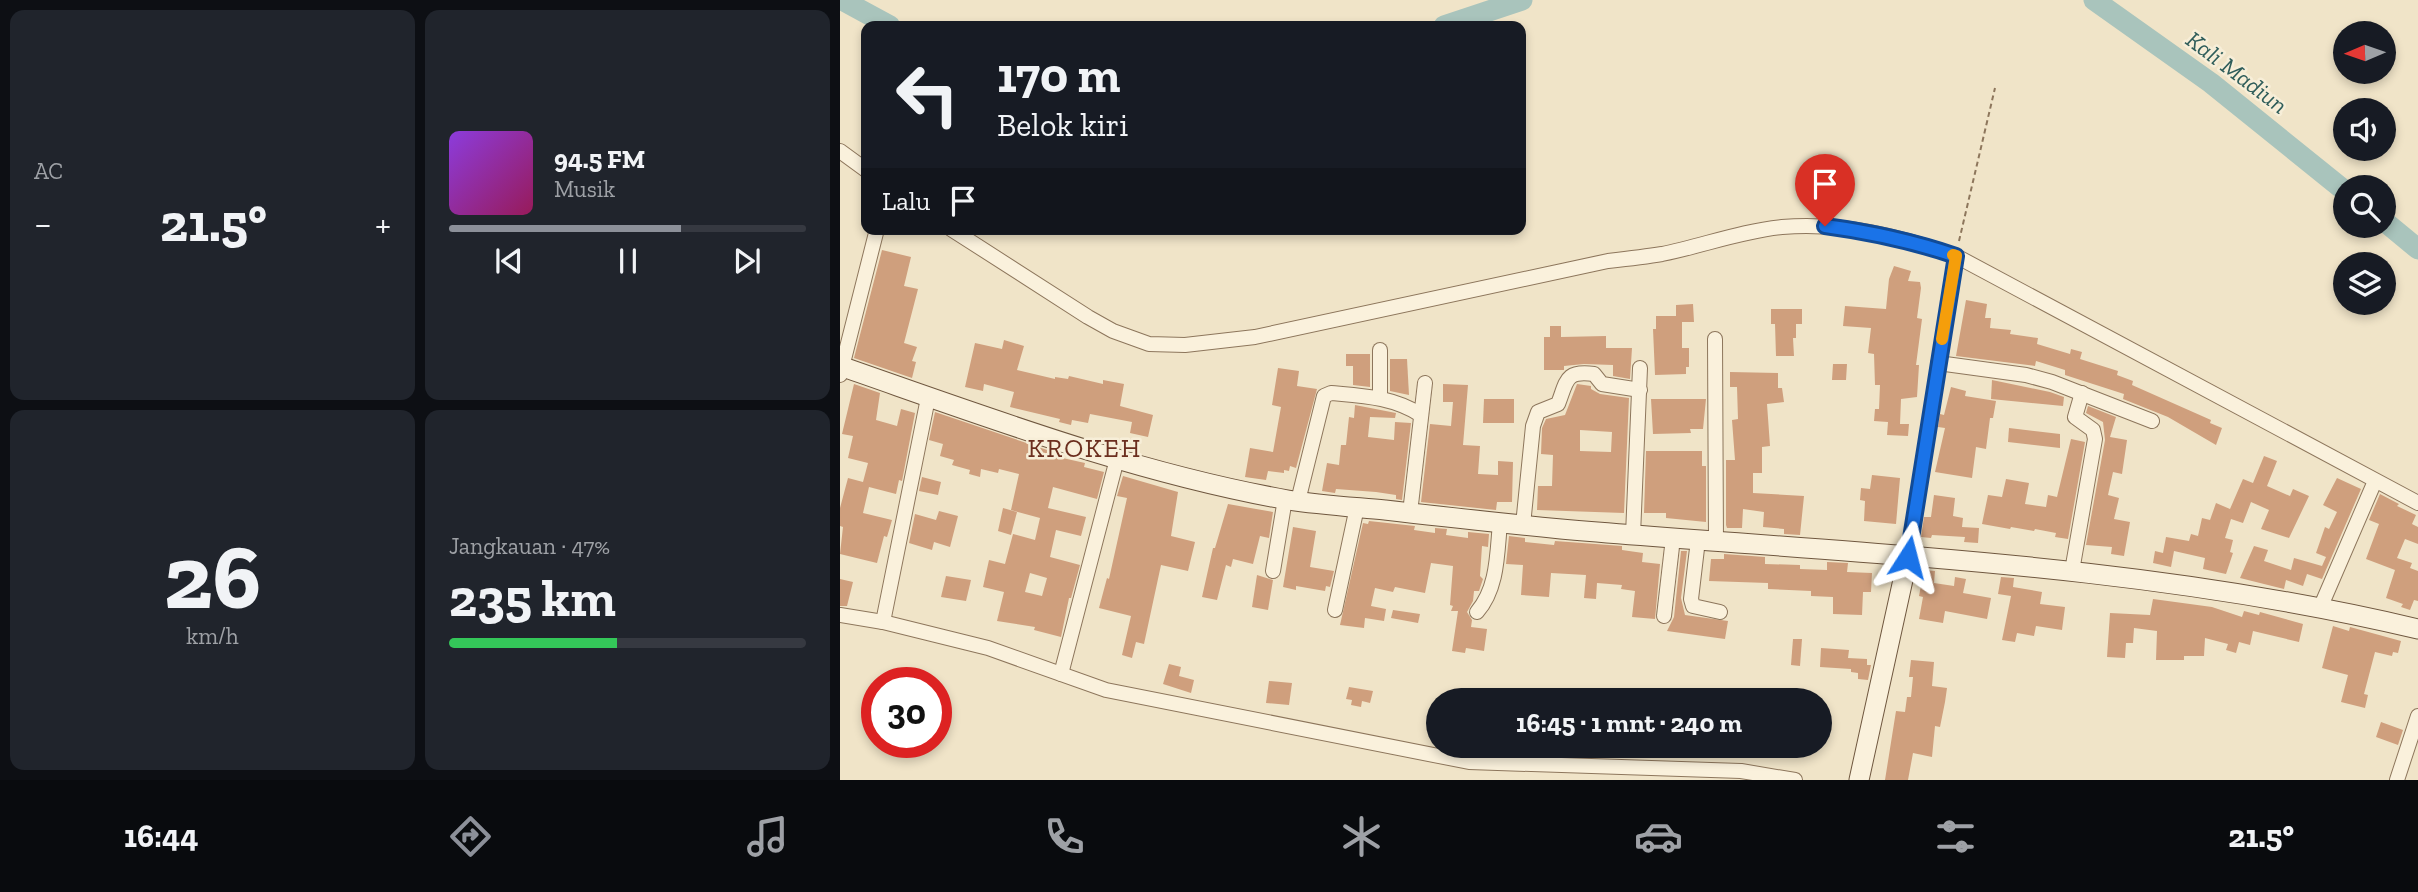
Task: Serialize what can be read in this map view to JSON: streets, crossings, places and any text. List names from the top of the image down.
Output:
{
  "districts": ["KROKEH"],
  "water": ["Kali Madiun"],
  "north": "left",
  "page": {
    "tile": [
      "AC",
      ["26", "km/h"],
      ["Jangkauan · 47%", "235 km"]
    ],
    "turn": ["170 m", "Belok kiri"],
    "song": ["94.5 FM", "Musik"],
    "then": "Lalu",
    "heat": ["−", "21.5°", "+"],
    "limit": "30",
    "trip": "16:45 · 1 mnt · 240 m",
    "tabs": ["16:44", "21.5°"]
  }
}
